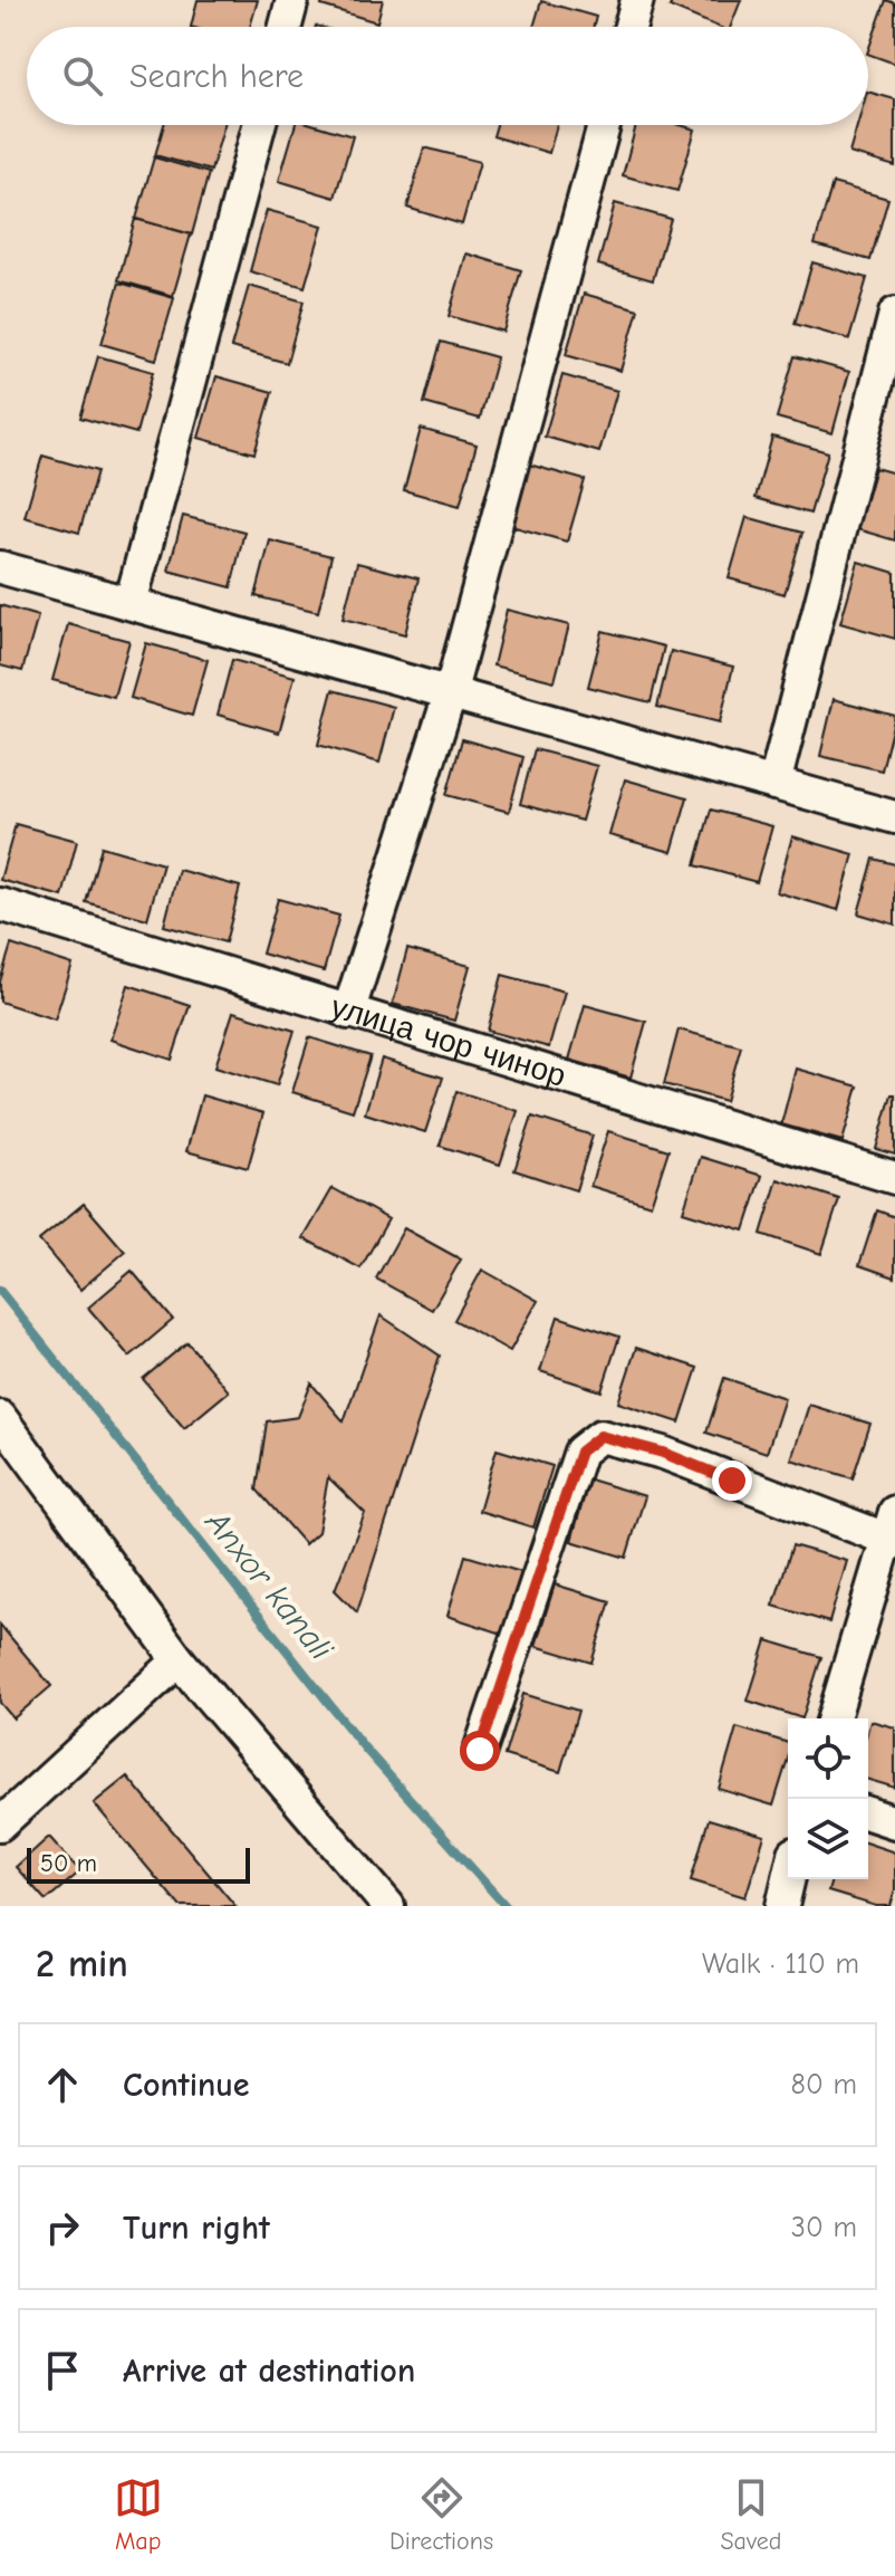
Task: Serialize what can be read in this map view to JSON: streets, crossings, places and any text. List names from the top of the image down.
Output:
{
  "streets": {
    "street": ["улица чор чинор"]
  },
  "water": ["Anxor kanali"],
  "scale_bar": "50 m",
  "page": {
    "search": "Search here",
    "scale": "50 m",
    "heading": ["2 min", "Walk · 110 m"],
    "list": [
      ["Continue", "80 m"],
      ["Turn right", "30 m"],
      "Arrive at destination"
    ],
    "nav": ["Map", "Directions", "Saved"]
  }
}
